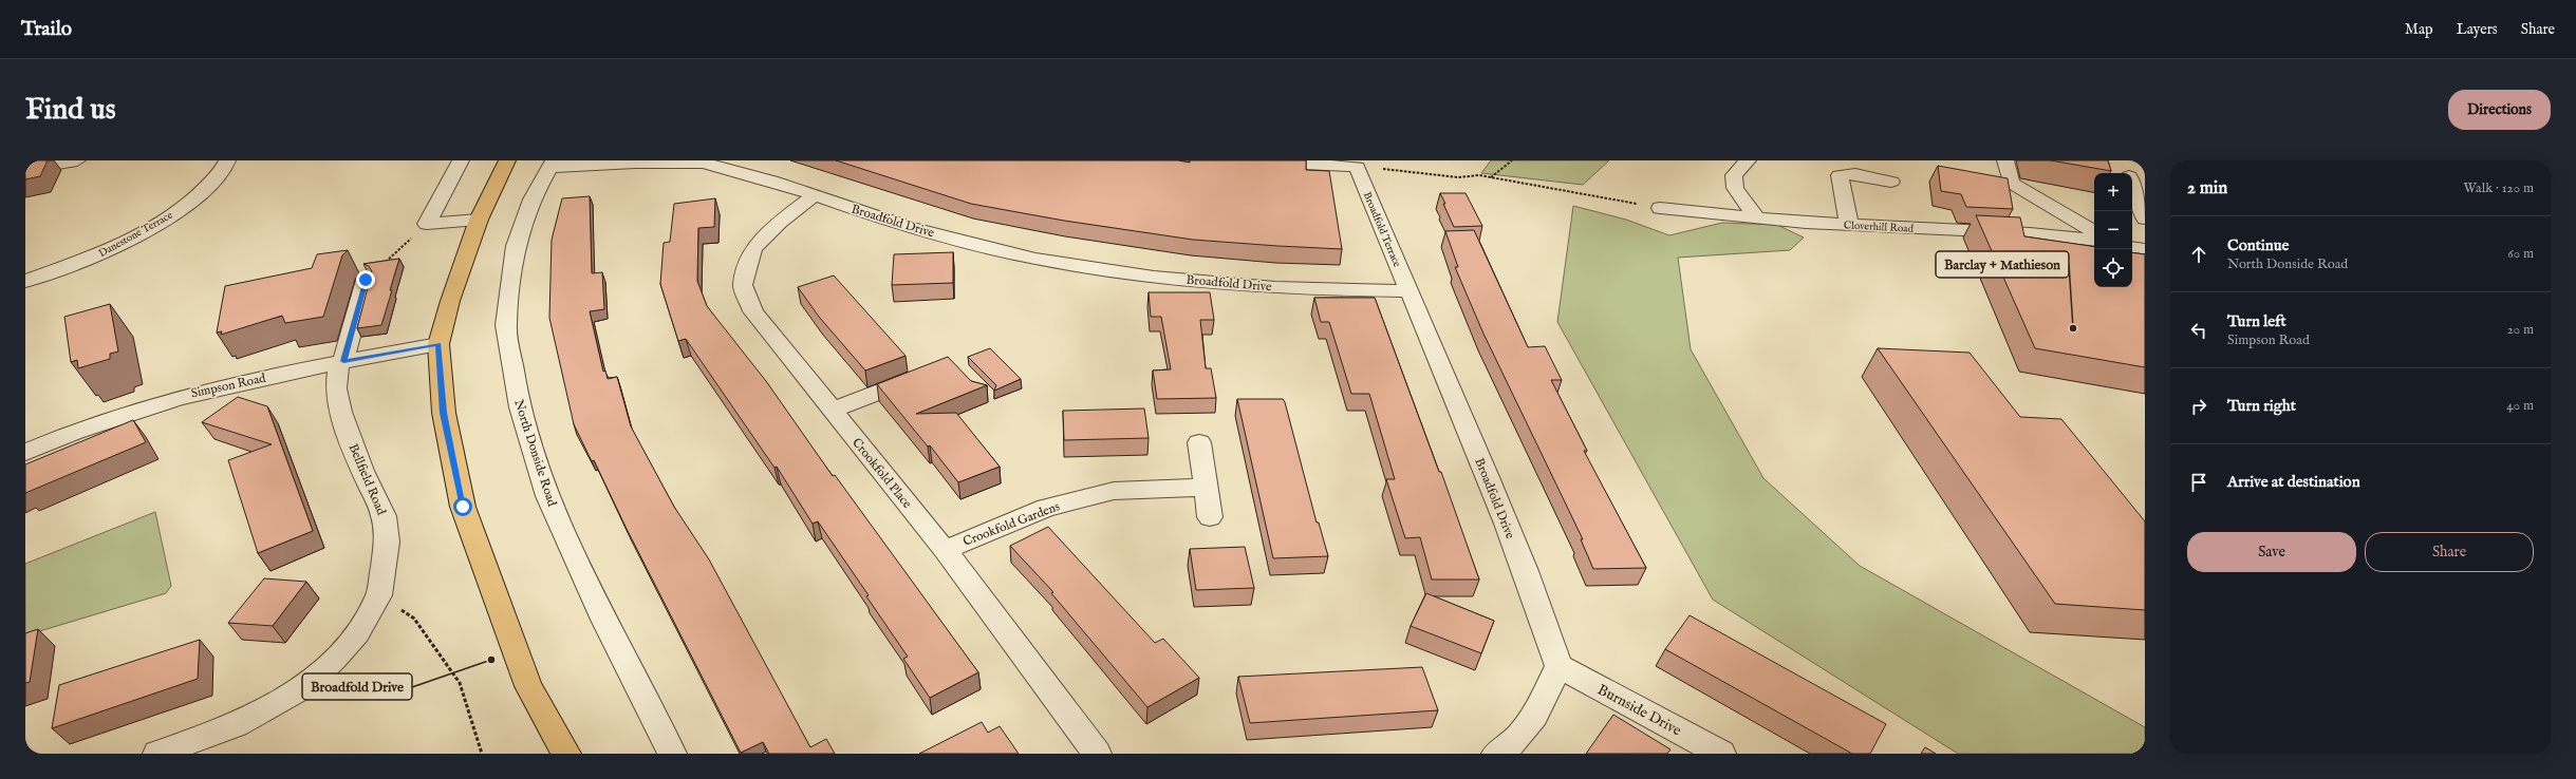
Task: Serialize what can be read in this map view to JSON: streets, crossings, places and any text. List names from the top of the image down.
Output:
{
  "streets": {
    "street": [
      "Broadfold Drive",
      "Cloverhill Road",
      "Broadfold Terrace",
      "Danestone Terrace",
      "Simpson Road",
      "North Donside Road",
      "Crookfold Place",
      "Bellfield Road",
      "Crookfold Gardens",
      "Burnside Drive"
    ]
  },
  "crossings": [
    ["Broadfold Drive", "Broadfold Terrace"],
    ["Broadfold Drive", "North Donside Road"],
    ["Broadfold Drive", "Crookfold Place"],
    ["Broadfold Drive", "Burnside Drive"],
    ["Simpson Road", "Bellfield Road"],
    ["Crookfold Place", "Crookfold Gardens"]
  ],
  "places": ["Barclay + Mathieson", "Broadfold Drive"],
  "page": {
    "header": "Trailo",
    "nav": ["Map", "Layers", "Share"],
    "buttons": [
      "Directions",
      ["Save", "Share"]
    ],
    "title": "Find us",
    "heading": ["2 min", "Walk · 120 m"],
    "map_buttons": ["+", "−"],
    "list": [
      ["Continue", "North Donside Road", "60 m"],
      ["Turn left", "Simpson Road", "20 m"],
      ["Turn right", "40 m"],
      "Arrive at destination"
    ]
  }
}
